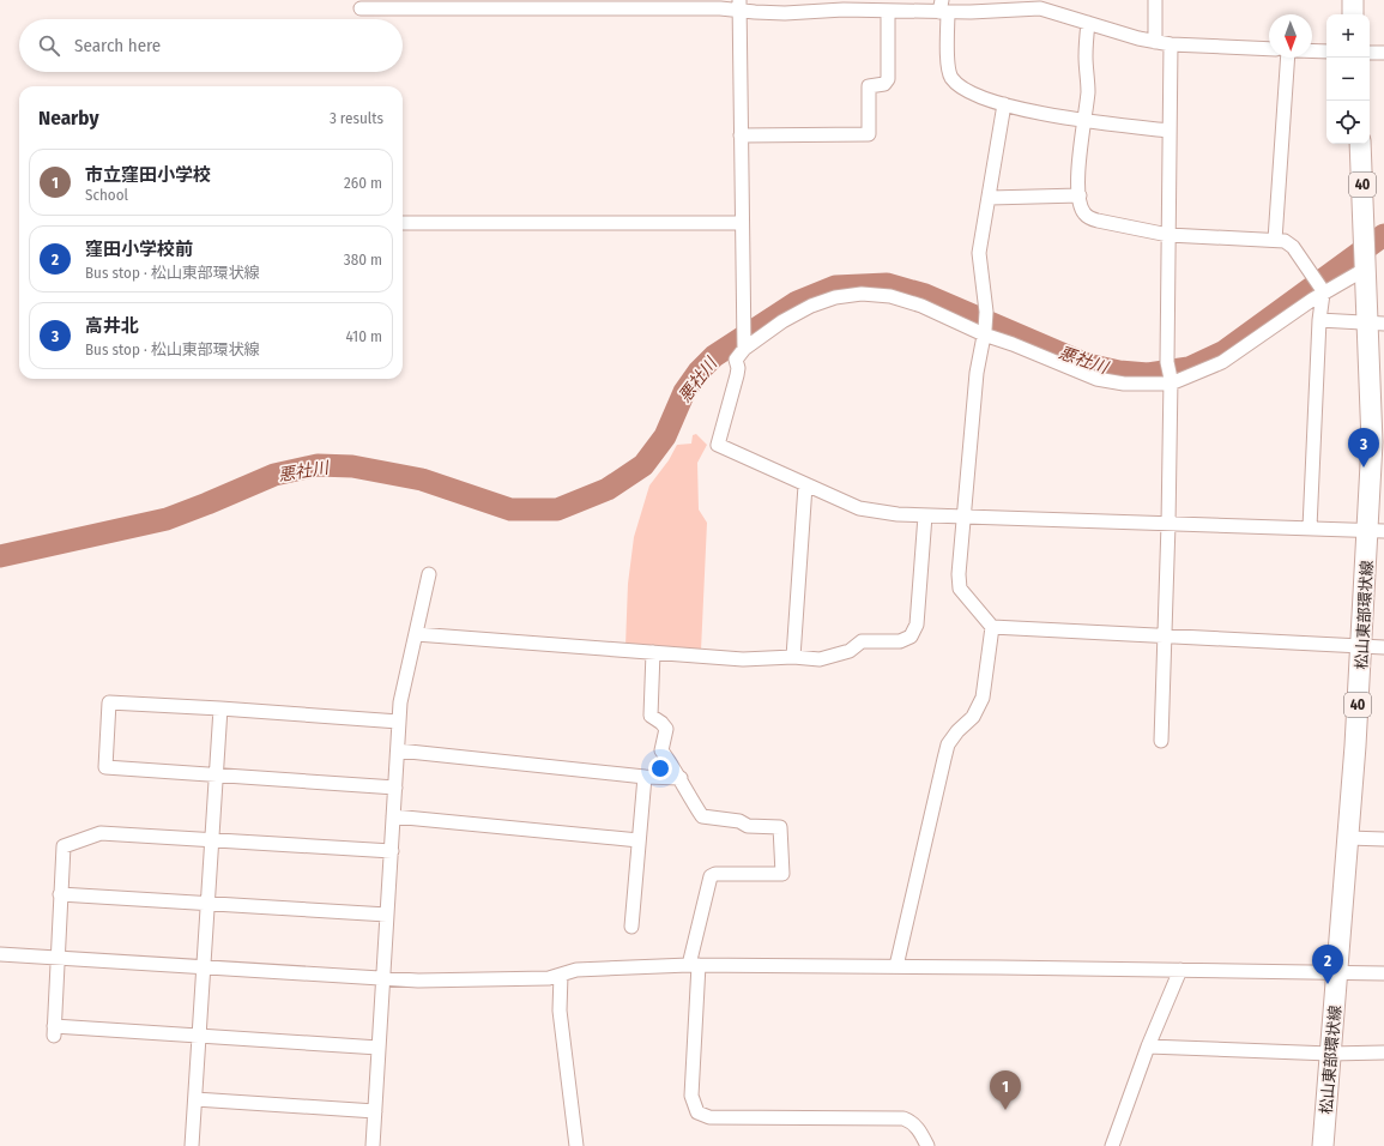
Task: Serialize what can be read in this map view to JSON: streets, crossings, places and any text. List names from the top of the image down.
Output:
{
  "streets": {
    "main road": ["40", "松山東部環状線"]
  },
  "water": ["悪社川"],
  "north": "bottom",
  "page": {
    "map_buttons": ["+", "−"],
    "search": "Search here",
    "heading": ["Nearby", "3 results"],
    "list": [
      {
        "mark": "1",
        "name": "市立窪田小学校",
        "note": "School",
        "value": "260 m"
      },
      {
        "mark": "2",
        "name": "窪田小学校前",
        "note": "Bus stop · 松山東部環状線",
        "value": "380 m"
      },
      {
        "mark": "3",
        "name": "高井北",
        "note": "Bus stop · 松山東部環状線",
        "value": "410 m"
      }
    ],
    "pins": ["3", "2", "1"]
  }
}
